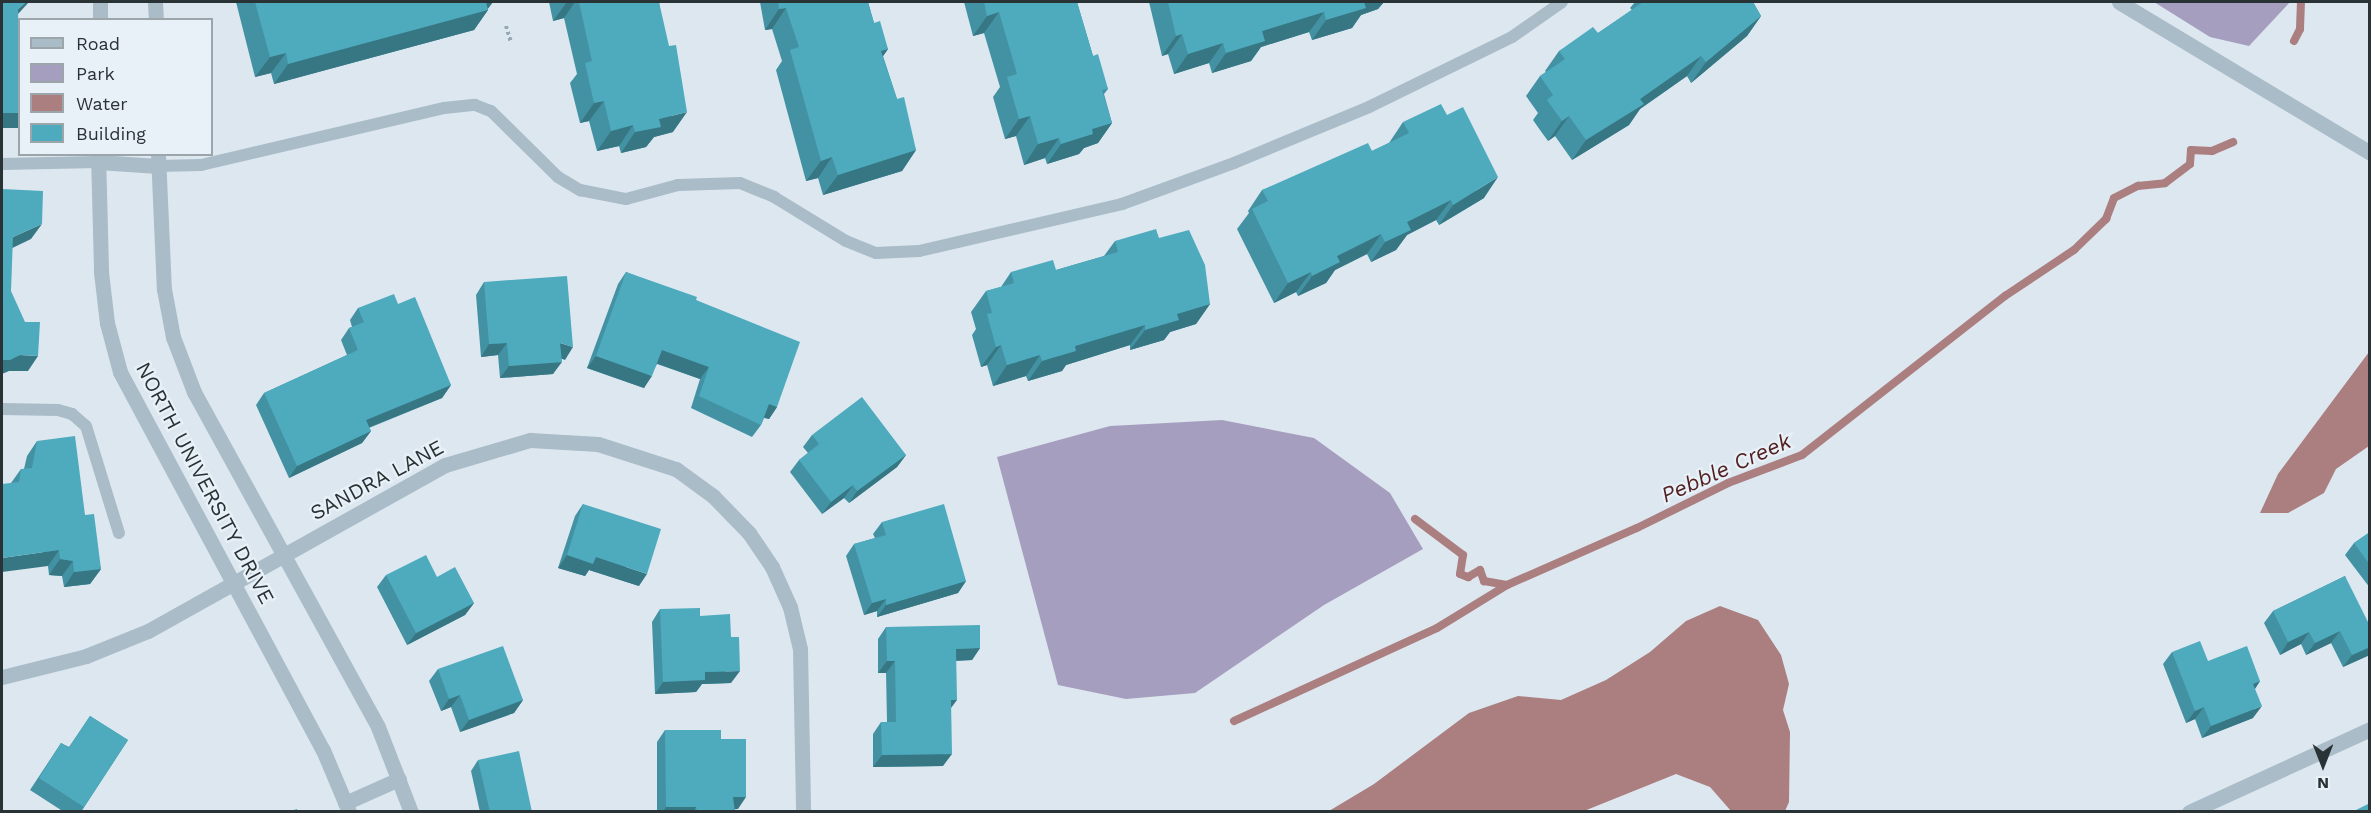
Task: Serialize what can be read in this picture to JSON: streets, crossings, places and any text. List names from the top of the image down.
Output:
{
  "streets": {
    "street": ["SANDRA LANE", "NORTH UNIVERSITY DRIVE"]
  },
  "crossings": [
    ["SANDRA LANE", "NORTH UNIVERSITY DRIVE"]
  ],
  "water": ["Pebble Creek"],
  "legend": [
    "Road",
    "Park",
    "Water",
    "Building"
  ],
  "north": "bottom"
}
